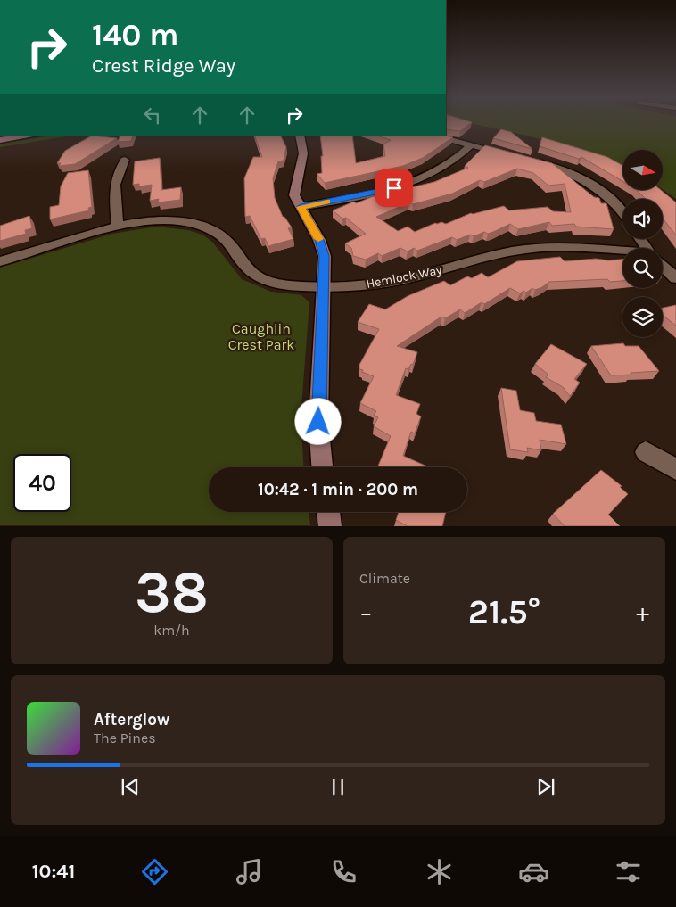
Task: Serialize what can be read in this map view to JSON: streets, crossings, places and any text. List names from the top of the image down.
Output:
{
  "streets": {
    "street": ["Hemlock Way"]
  },
  "parks": ["Caughlin Crest Park"],
  "north": "right",
  "page": {
    "turn": ["140 m", "Crest Ridge Way"],
    "limit": "40",
    "trip": "10:42 · 1 min · 200 m",
    "tile": [
      ["38", "km/h"],
      "Climate"
    ],
    "heat": ["−", "21.5°", "+"],
    "song": ["Afterglow", "The Pines"],
    "tabs": "10:41"
  }
}
